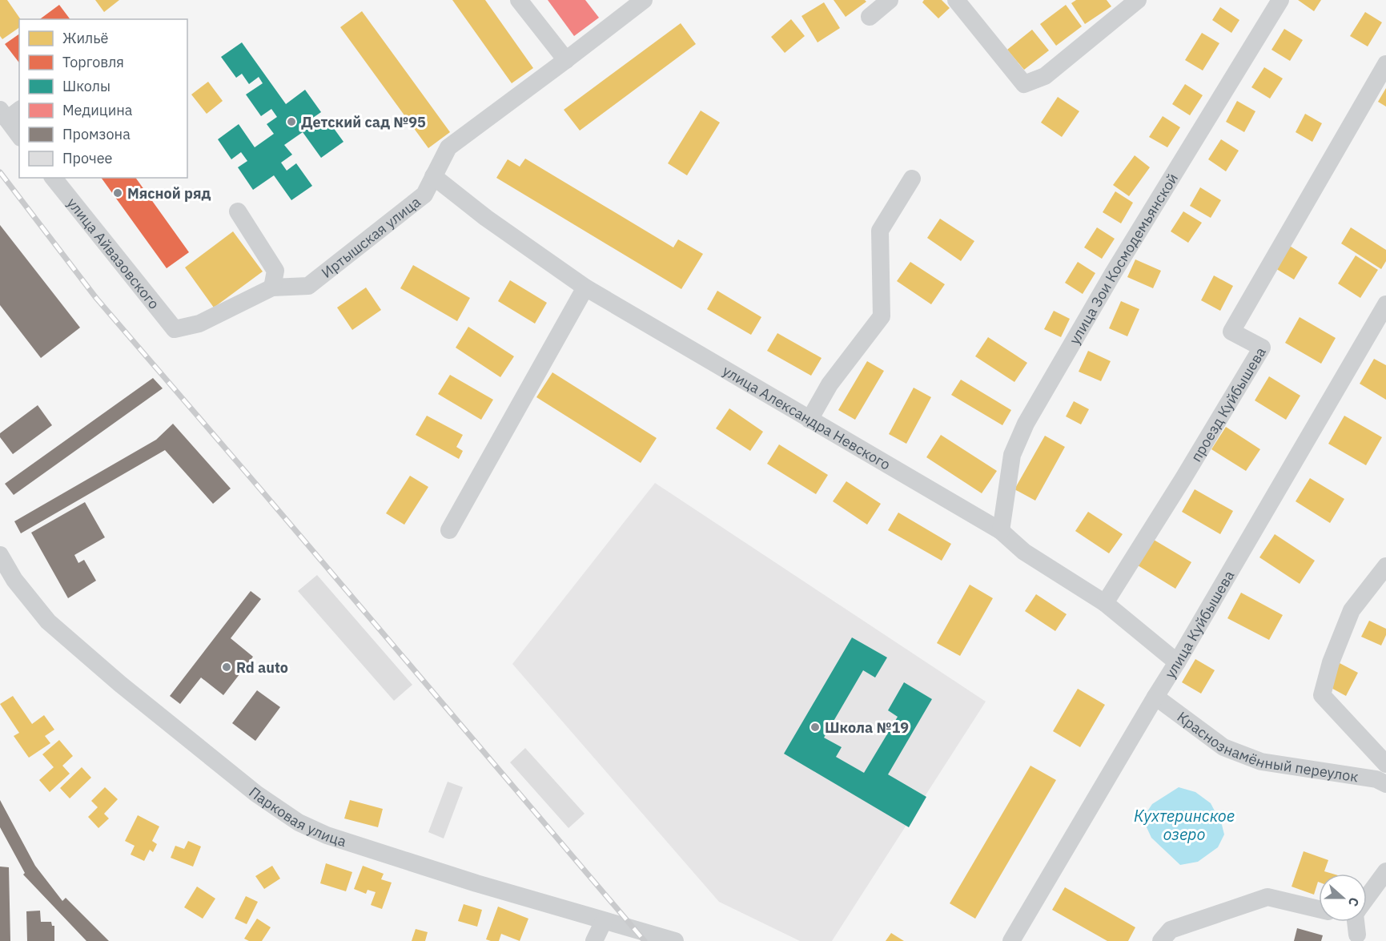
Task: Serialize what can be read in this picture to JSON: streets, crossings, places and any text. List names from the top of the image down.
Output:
{
  "streets": {
    "street": [
      "Иртышская улица",
      "улица Айвазовского",
      "улица Зои Космодемьянской",
      "проезд Куйбышева",
      "улица Александра Невского",
      "улица Куйбышева",
      "Краснознамённый переулок",
      "Парковая улица"
    ]
  },
  "crossings": [
    ["Иртышская улица", "улица Айвазовского"],
    ["Иртышская улица", "улица Александра Невского"],
    ["улица Зои Космодемьянской", "улица Александра Невского"],
    ["проезд Куйбышева", "улица Александра Невского"],
    ["улица Александра Невского", "улица Куйбышева"],
    ["улица Куйбышева", "Краснознамённый переулок"]
  ],
  "water": ["Кухтеринское озеро"],
  "places": [
    "Детский сад №95",
    "Мясной ряд",
    "Rd auto",
    "Школа №19"
  ],
  "legend": [
    "Жильё",
    "Торговля",
    "Школы",
    "Медицина",
    "Промзона",
    "Прочее"
  ],
  "north": "right"
}
